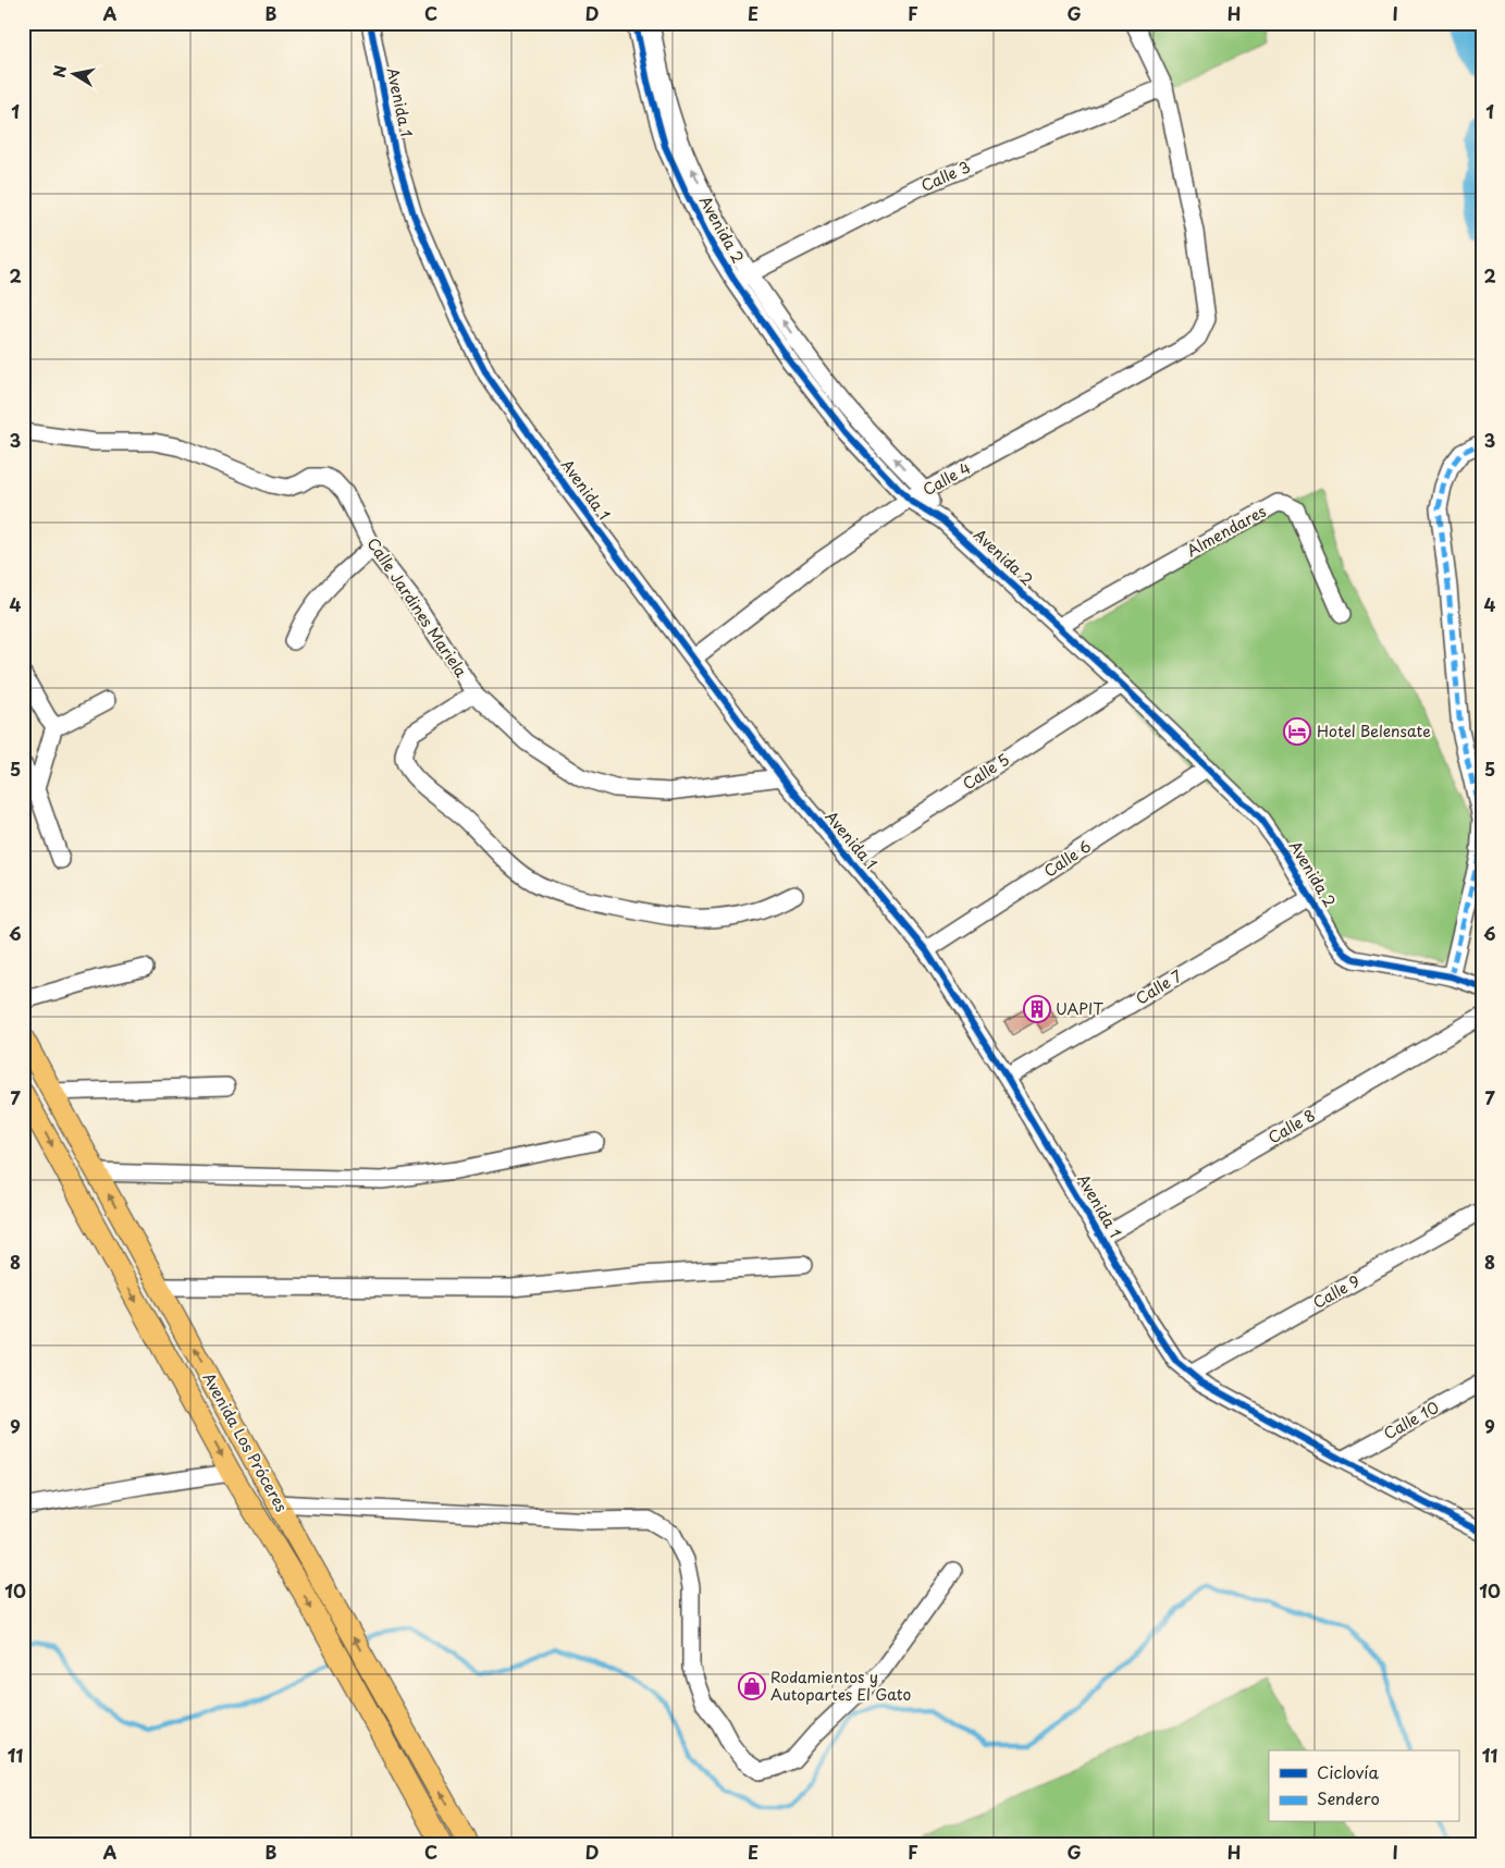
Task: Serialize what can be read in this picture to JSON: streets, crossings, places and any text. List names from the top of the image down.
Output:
{
  "streets": {
    "main road": ["Avenida Los Próceres"],
    "street": [
      "Avenida 1",
      "Calle 3",
      "Avenida 2",
      "Calle 4",
      "Almendares",
      "Calle Jardines Mariela",
      "Calle 5",
      "Calle 6",
      "Calle 7",
      "Calle 8",
      "Calle 9",
      "Calle 10"
    ]
  },
  "crossings": [
    ["Avenida 1", "Calle 4"],
    ["Avenida 1", "Calle Jardines Mariela"],
    ["Avenida 1", "Calle 5"],
    ["Avenida 1", "Calle 6"],
    ["Avenida 1", "Calle 7"],
    ["Avenida 1", "Calle 8"],
    ["Avenida 1", "Calle 9"],
    ["Avenida 1", "Calle 10"],
    ["Calle 3", "Avenida 2"],
    ["Calle 3", "Calle 4"],
    ["Avenida 2", "Calle 4"],
    ["Avenida 2", "Almendares"],
    ["Avenida 2", "Calle 5"],
    ["Avenida 2", "Calle 6"],
    ["Avenida 2", "Calle 7"]
  ],
  "places": {
    "hotel": ["Hotel Belensate"],
    "building": ["UAPIT"],
    "shop": ["Rodamientos y Autopartes El Gato"]
  },
  "legend": ["Ciclovía", "Sendero"],
  "north": "left",
  "grid": {
    "columns": [
      "A",
      "B",
      "C",
      "D",
      "E",
      "F",
      "G",
      "H",
      "I"
    ],
    "rows": [
      "1",
      "2",
      "3",
      "4",
      "5",
      "6",
      "7",
      "8",
      "9",
      "10",
      "11"
    ]
  }
}
